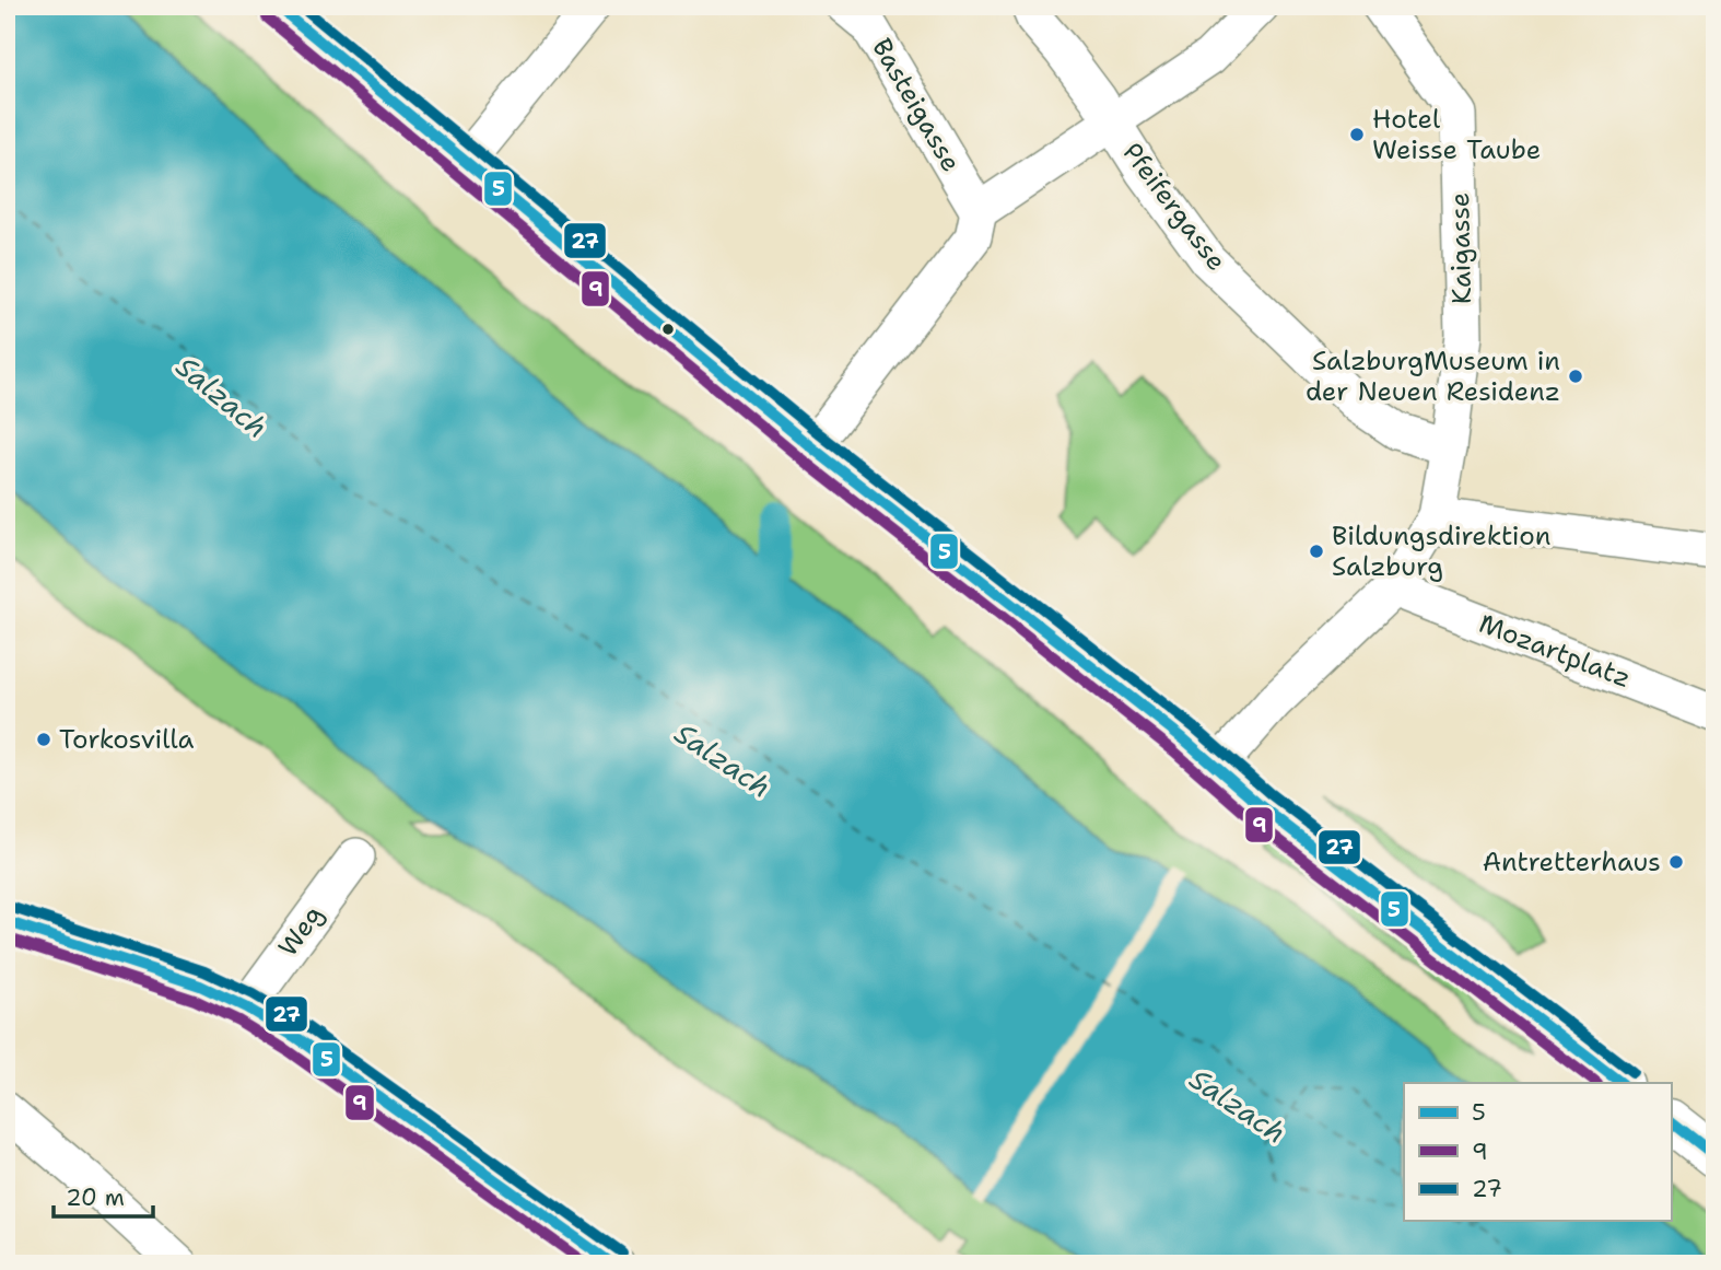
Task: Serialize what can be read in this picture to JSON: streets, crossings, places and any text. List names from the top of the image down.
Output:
{
  "streets": {
    "street": [
      "Basteigasse",
      "Pfeifergasse",
      "Kaigasse",
      "Mozartplatz",
      "Weg"
    ]
  },
  "crossings": [
    ["Pfeifergasse", "Kaigasse"]
  ],
  "water": ["Salzach"],
  "places": [
    "Hotel Weisse Taube",
    "SalzburgMuseum in der Neuen Residenz",
    "Bildungsdirektion Salzburg",
    "Torkosvilla",
    "Antretterhaus"
  ],
  "lines": ["transit line 5", "transit line 27", "transit line 9"],
  "legend": ["5", "9", "27"],
  "scale_bar": "20 m"
}
